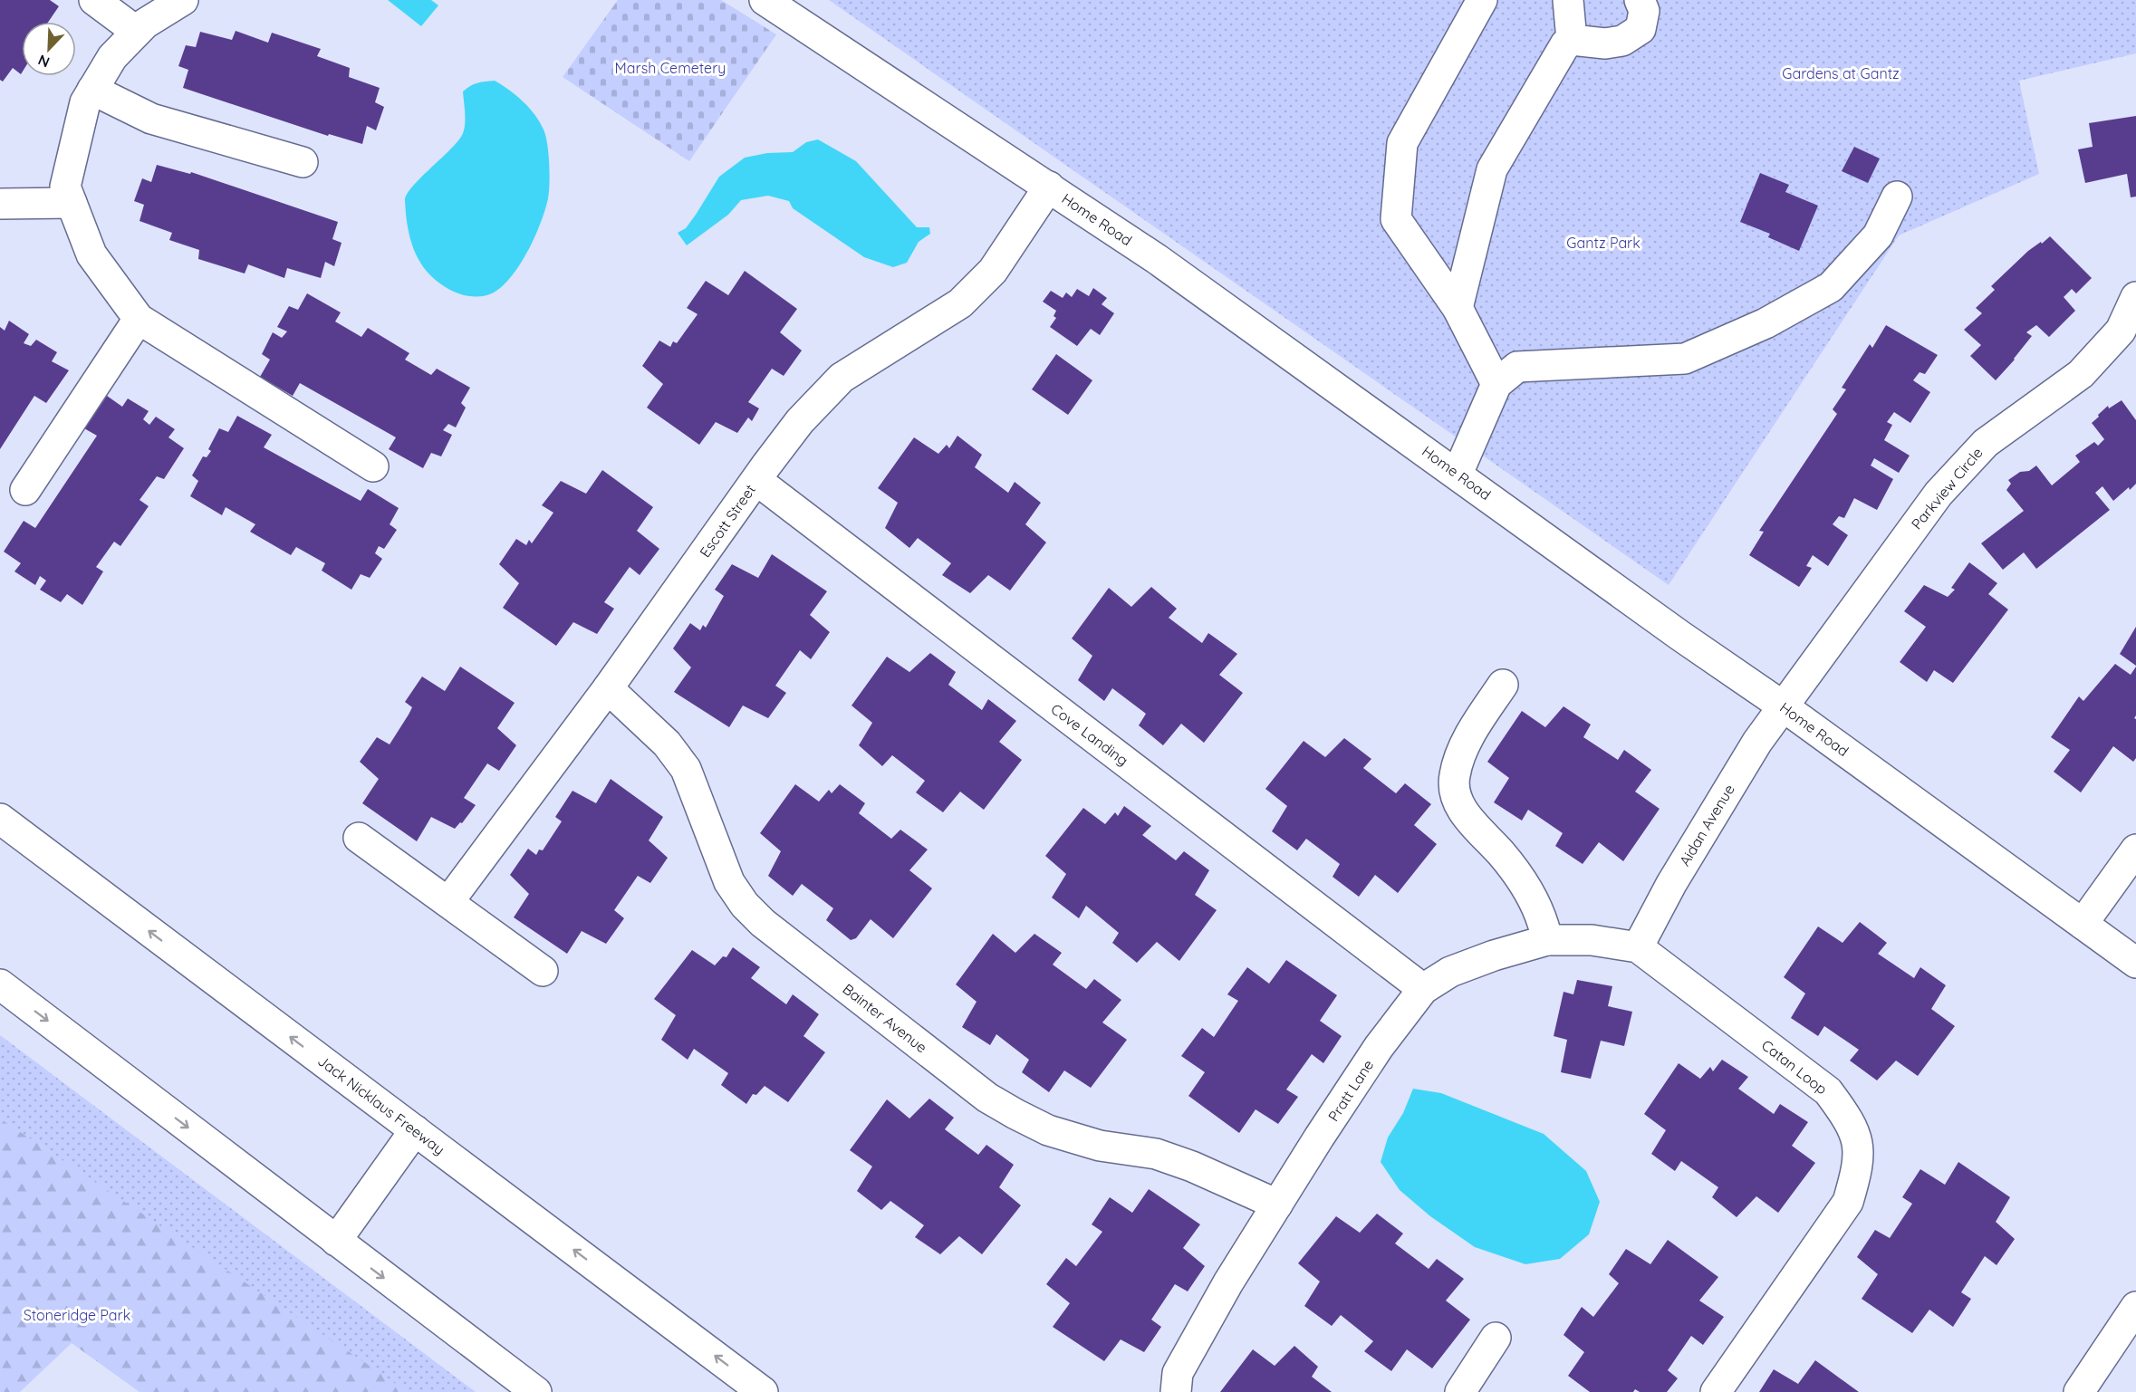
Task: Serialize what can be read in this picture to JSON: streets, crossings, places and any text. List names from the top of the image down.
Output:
{
  "streets": {
    "main road": [
      "Home Road",
      "Parkview Circle",
      "Escott Street",
      "Cove Landing",
      "Aidan Avenue",
      "Bainter Avenue",
      "Catan Loop",
      "Pratt Lane",
      "Jack Nicklaus Freeway"
    ]
  },
  "crossings": [
    ["Home Road", "Parkview Circle"],
    ["Home Road", "Escott Street"],
    ["Home Road", "Aidan Avenue"],
    ["Parkview Circle", "Aidan Avenue"],
    ["Escott Street", "Cove Landing"],
    ["Escott Street", "Bainter Avenue"],
    ["Cove Landing", "Pratt Lane"],
    ["Aidan Avenue", "Catan Loop"],
    ["Aidan Avenue", "Pratt Lane"],
    ["Bainter Avenue", "Pratt Lane"],
    ["Catan Loop", "Pratt Lane"]
  ],
  "parks": [
    "Marsh Cemetery",
    "Gardens at Gantz",
    "Gantz Park",
    "Stoneridge Park"
  ],
  "north": "bottom left"
}
